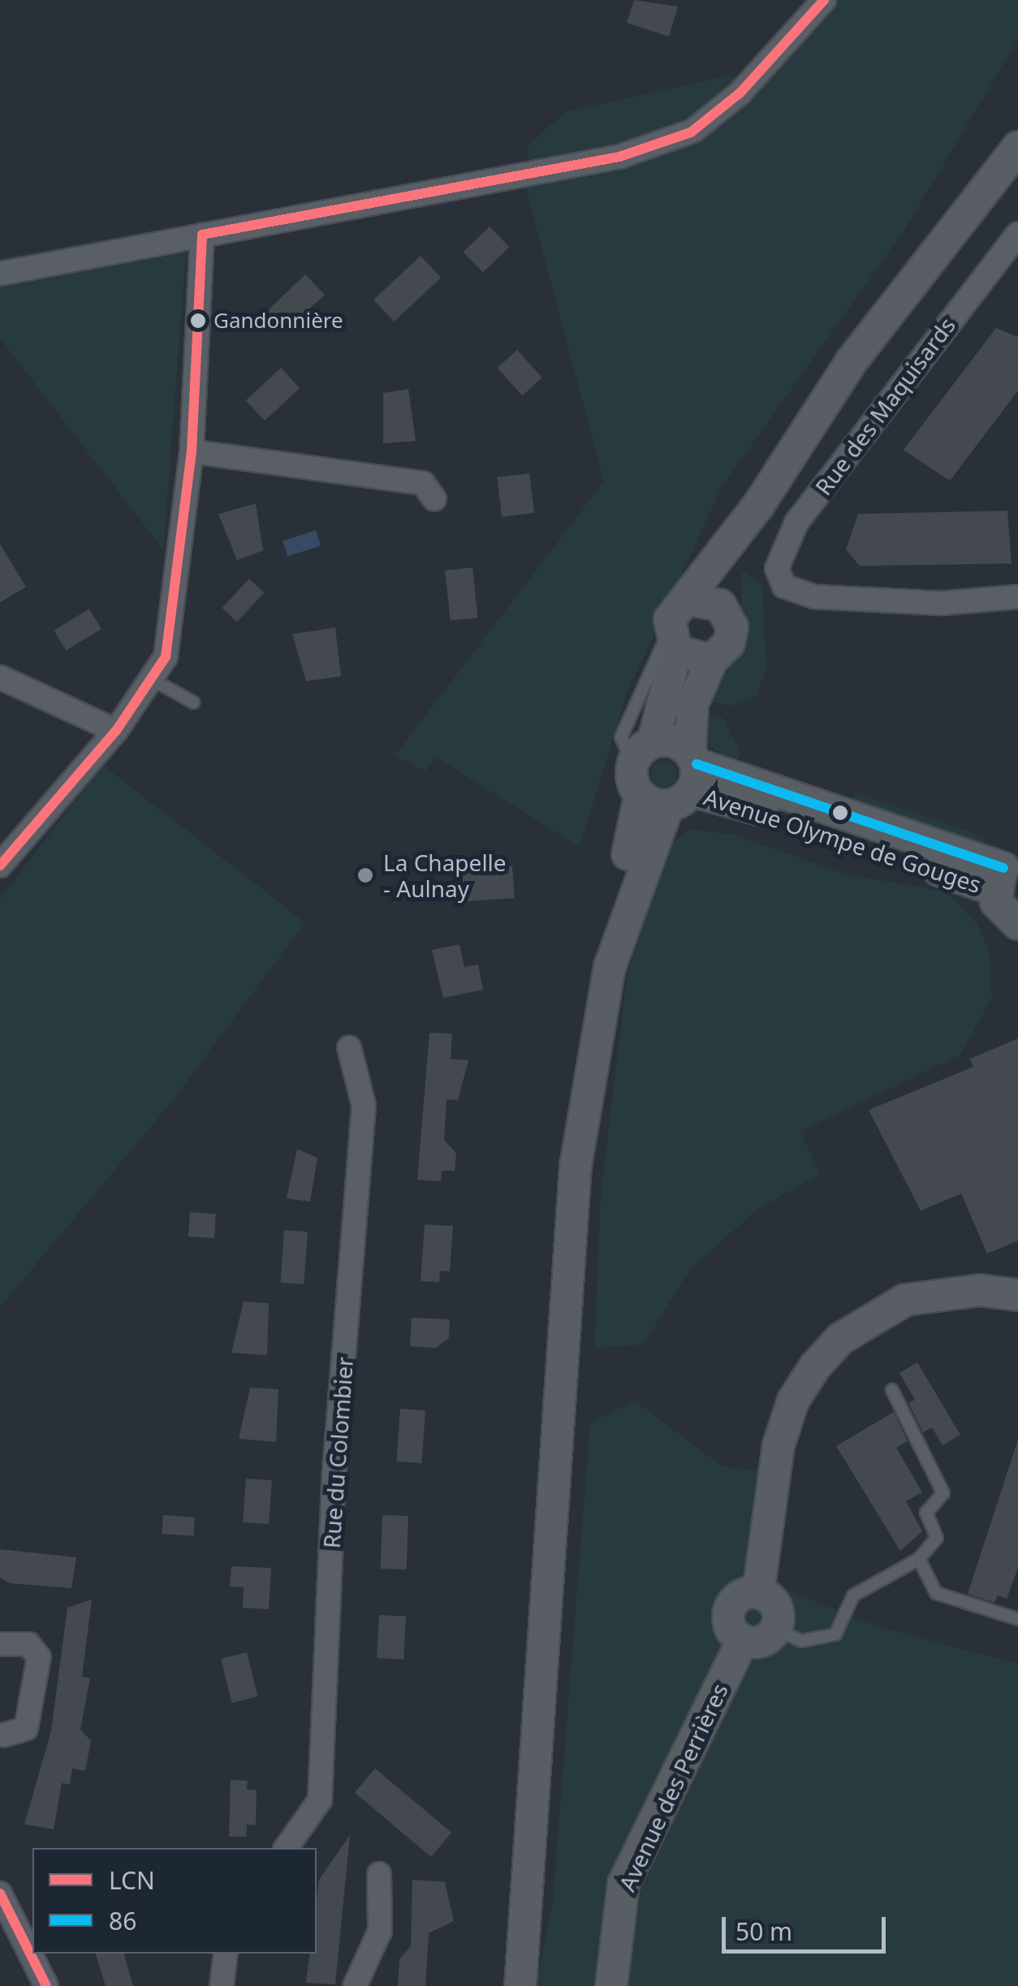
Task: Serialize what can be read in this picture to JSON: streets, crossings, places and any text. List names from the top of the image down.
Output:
{
  "streets": {
    "main road": ["Avenue Olympe de Gouges", "Avenue des Perrières"],
    "street": ["Rue des Maquisards", "Rue du Colombier"]
  },
  "places": ["Gandonnière", "La Chapelle - Aulnay"],
  "lines": ["transit line LCN", "transit line 86"],
  "legend": ["LCN", "86"],
  "scale_bar": "50 m"
}
